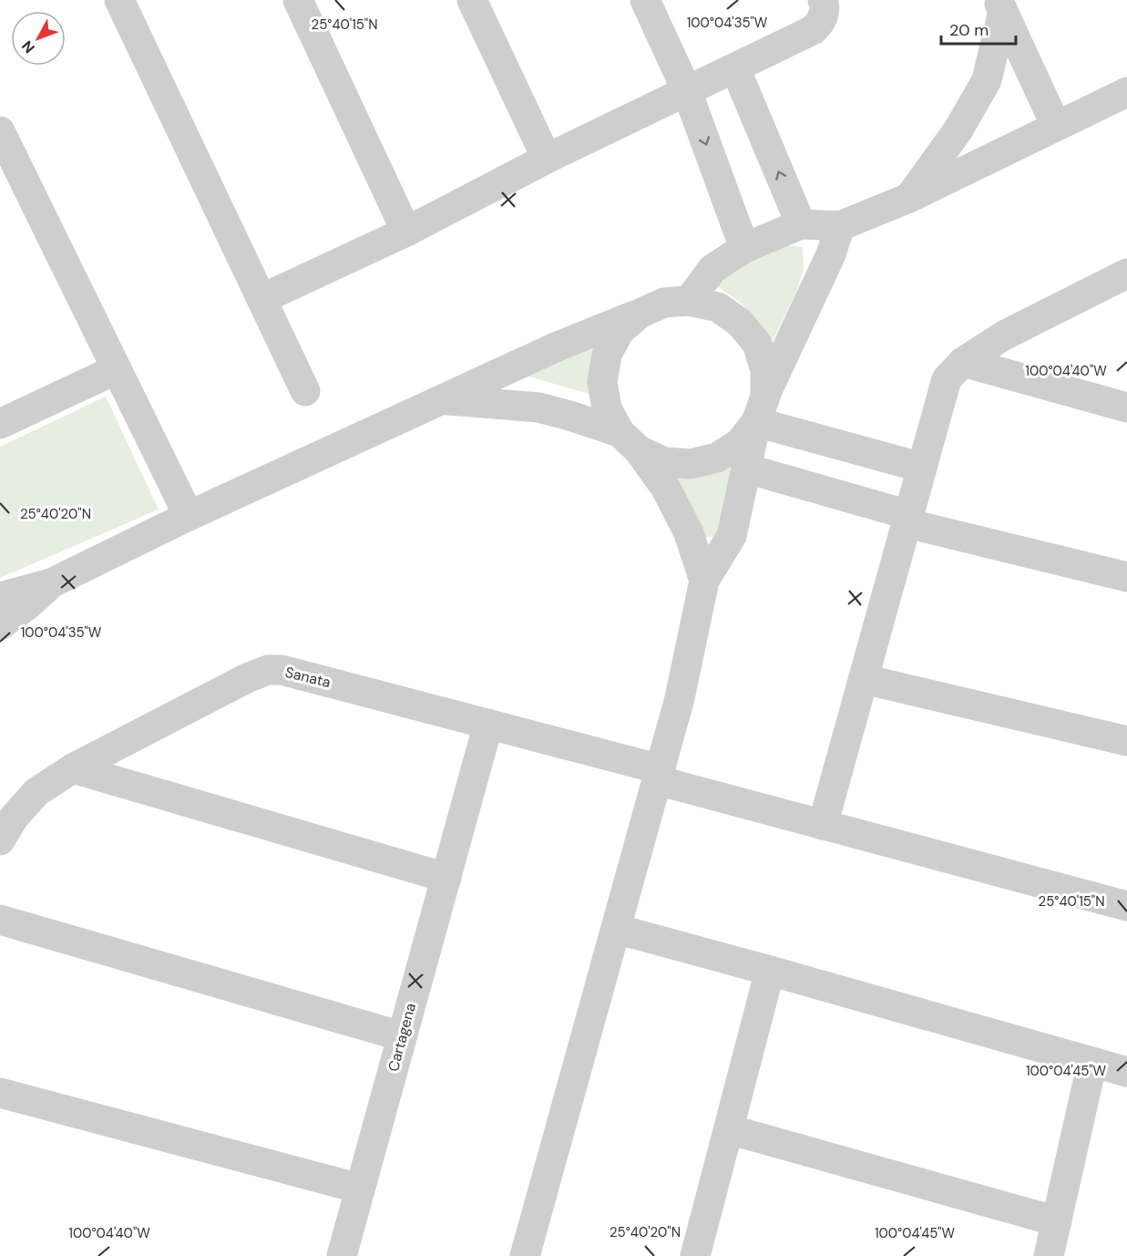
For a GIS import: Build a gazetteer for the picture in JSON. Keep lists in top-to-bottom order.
{
  "streets": {
    "street": ["Sanata", "Cartagena"]
  },
  "crossings": [
    ["Sanata", "Cartagena"]
  ],
  "scale_bar": "20 m",
  "north": "bottom left",
  "coordinates": [
    "100°04'35\"W",
    "25°40'15\"N",
    "100°04'40\"W",
    "25°40'20\"N",
    "100°04'45\"W"
  ]
}
